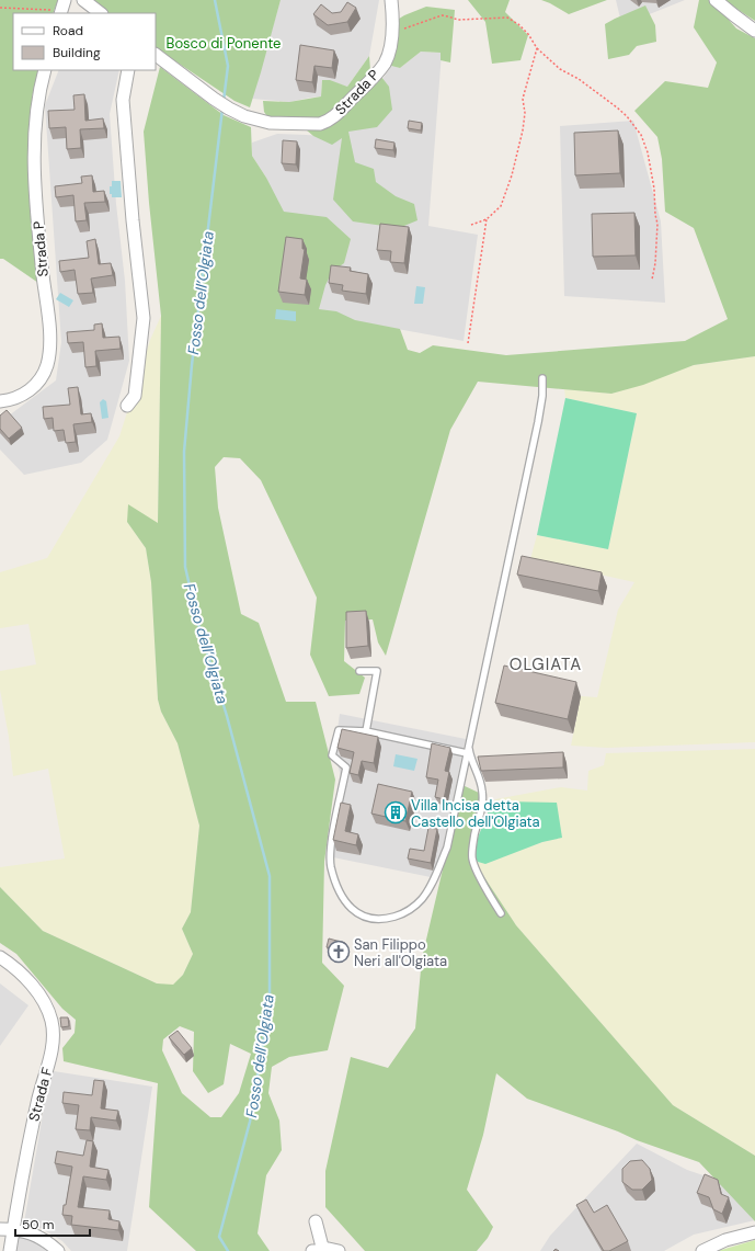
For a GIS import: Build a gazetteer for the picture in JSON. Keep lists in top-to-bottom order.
{
  "streets": {
    "street": ["Strada P", "Strada F"]
  },
  "districts": ["OLGIATA"],
  "water": ["Fosso dell’Olgiata"],
  "parks": ["Bosco di Ponente"],
  "places": {
    "building": ["Villa Incisa detta Castello dell'Olgiata"],
    "church": ["San Filippo Neri all'Olgiata"]
  },
  "legend": ["Road", "Building"],
  "scale_bar": "50 m"
}
